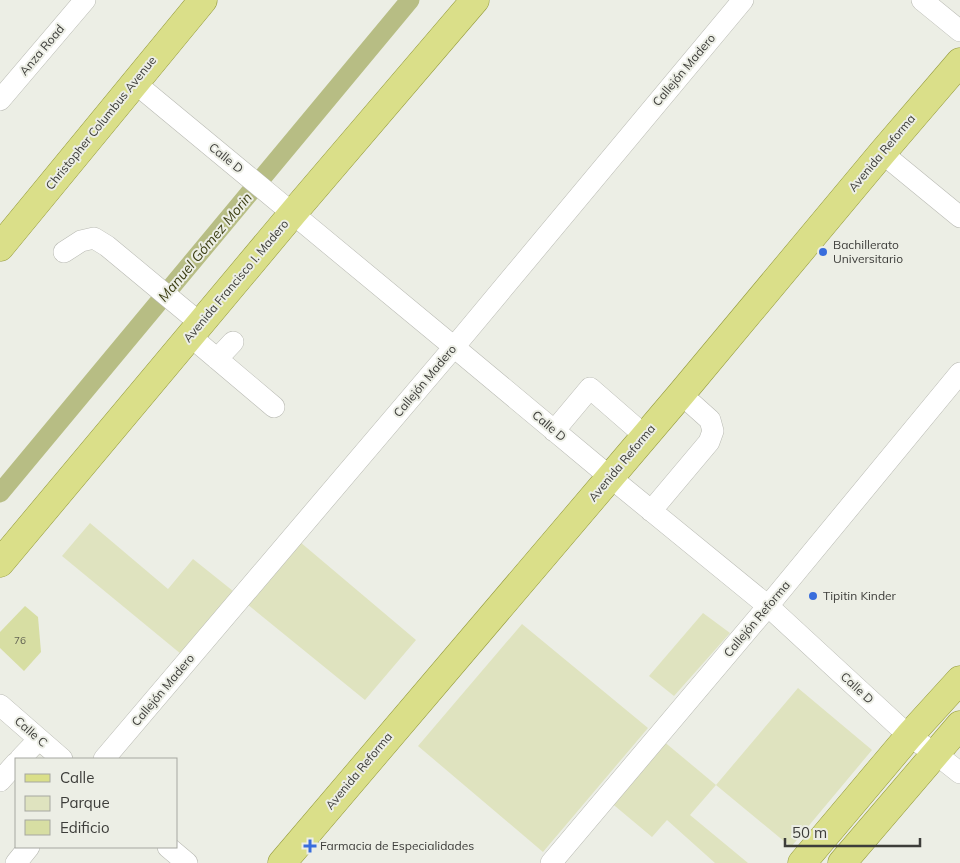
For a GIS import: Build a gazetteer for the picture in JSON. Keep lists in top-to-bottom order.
{
  "streets": {
    "main road": ["Christopher Columbus Avenue", "Avenida Reforma", "Avenida Francisco I. Madero"],
    "street": [
      "Anza Road",
      "Callejón Madero",
      "Calle D",
      "Callejón Reforma",
      "Calle C"
    ]
  },
  "crossings": [
    ["Callejón Madero", "Calle D"],
    ["Christopher Columbus Avenue", "Calle D"],
    ["Avenida Reforma", "Calle D"],
    ["Calle D", "Avenida Francisco I. Madero"],
    ["Calle D", "Callejón Reforma"]
  ],
  "water": ["Manuel Gómez Morin"],
  "places": {
    "other": ["Bachillerato Universitario", "Tipitin Kinder"],
    "health": ["Farmacia de Especialidades"]
  },
  "house_numbers": ["76"],
  "legend": ["Calle", "Parque", "Edificio"],
  "scale_bar": "50 m"
}
